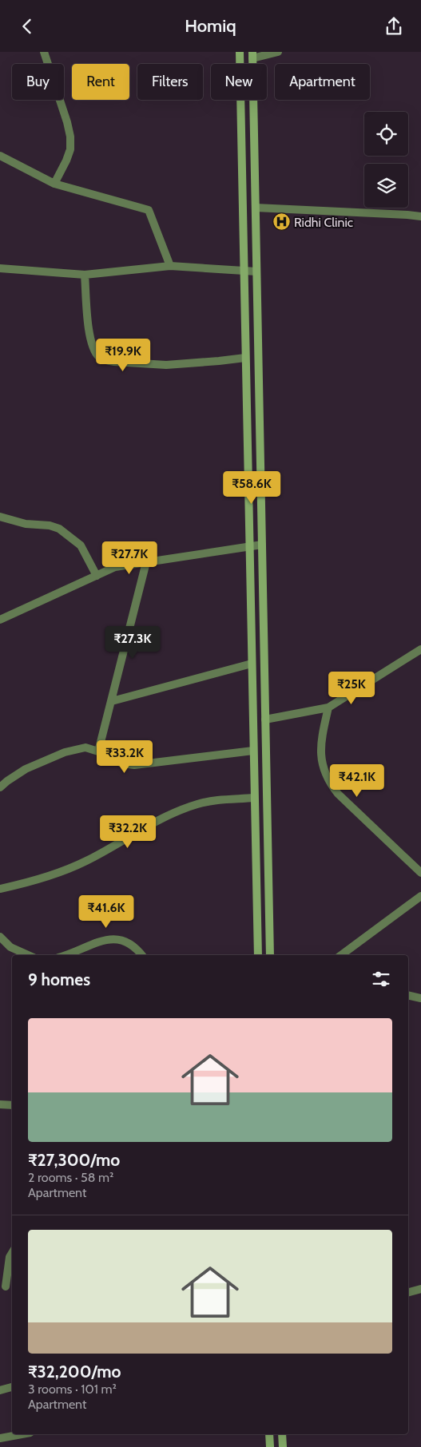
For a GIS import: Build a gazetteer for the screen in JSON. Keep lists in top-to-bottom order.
{
  "places": {
    "hospital": ["Ridhi Clinic"]
  },
  "page": {
    "header": "Homiq",
    "chip": [
      "Buy",
      "Rent",
      "Filters",
      "New",
      "Apartment"
    ],
    "price": [
      "₹19.9K",
      "₹58.6K",
      "₹27.7K",
      "₹27.3K",
      "₹25K",
      "₹33.2K",
      "₹42.1K",
      "₹32.2K",
      "₹41.6K"
    ],
    "heading": "9 homes",
    "list": [
      {
        "name": "₹27,300/mo",
        "note": "2 rooms · 58 m² · Apartment"
      },
      {
        "name": "₹32,200/mo",
        "note": "3 rooms · 101 m² · Apartment"
      }
    ]
  }
}
